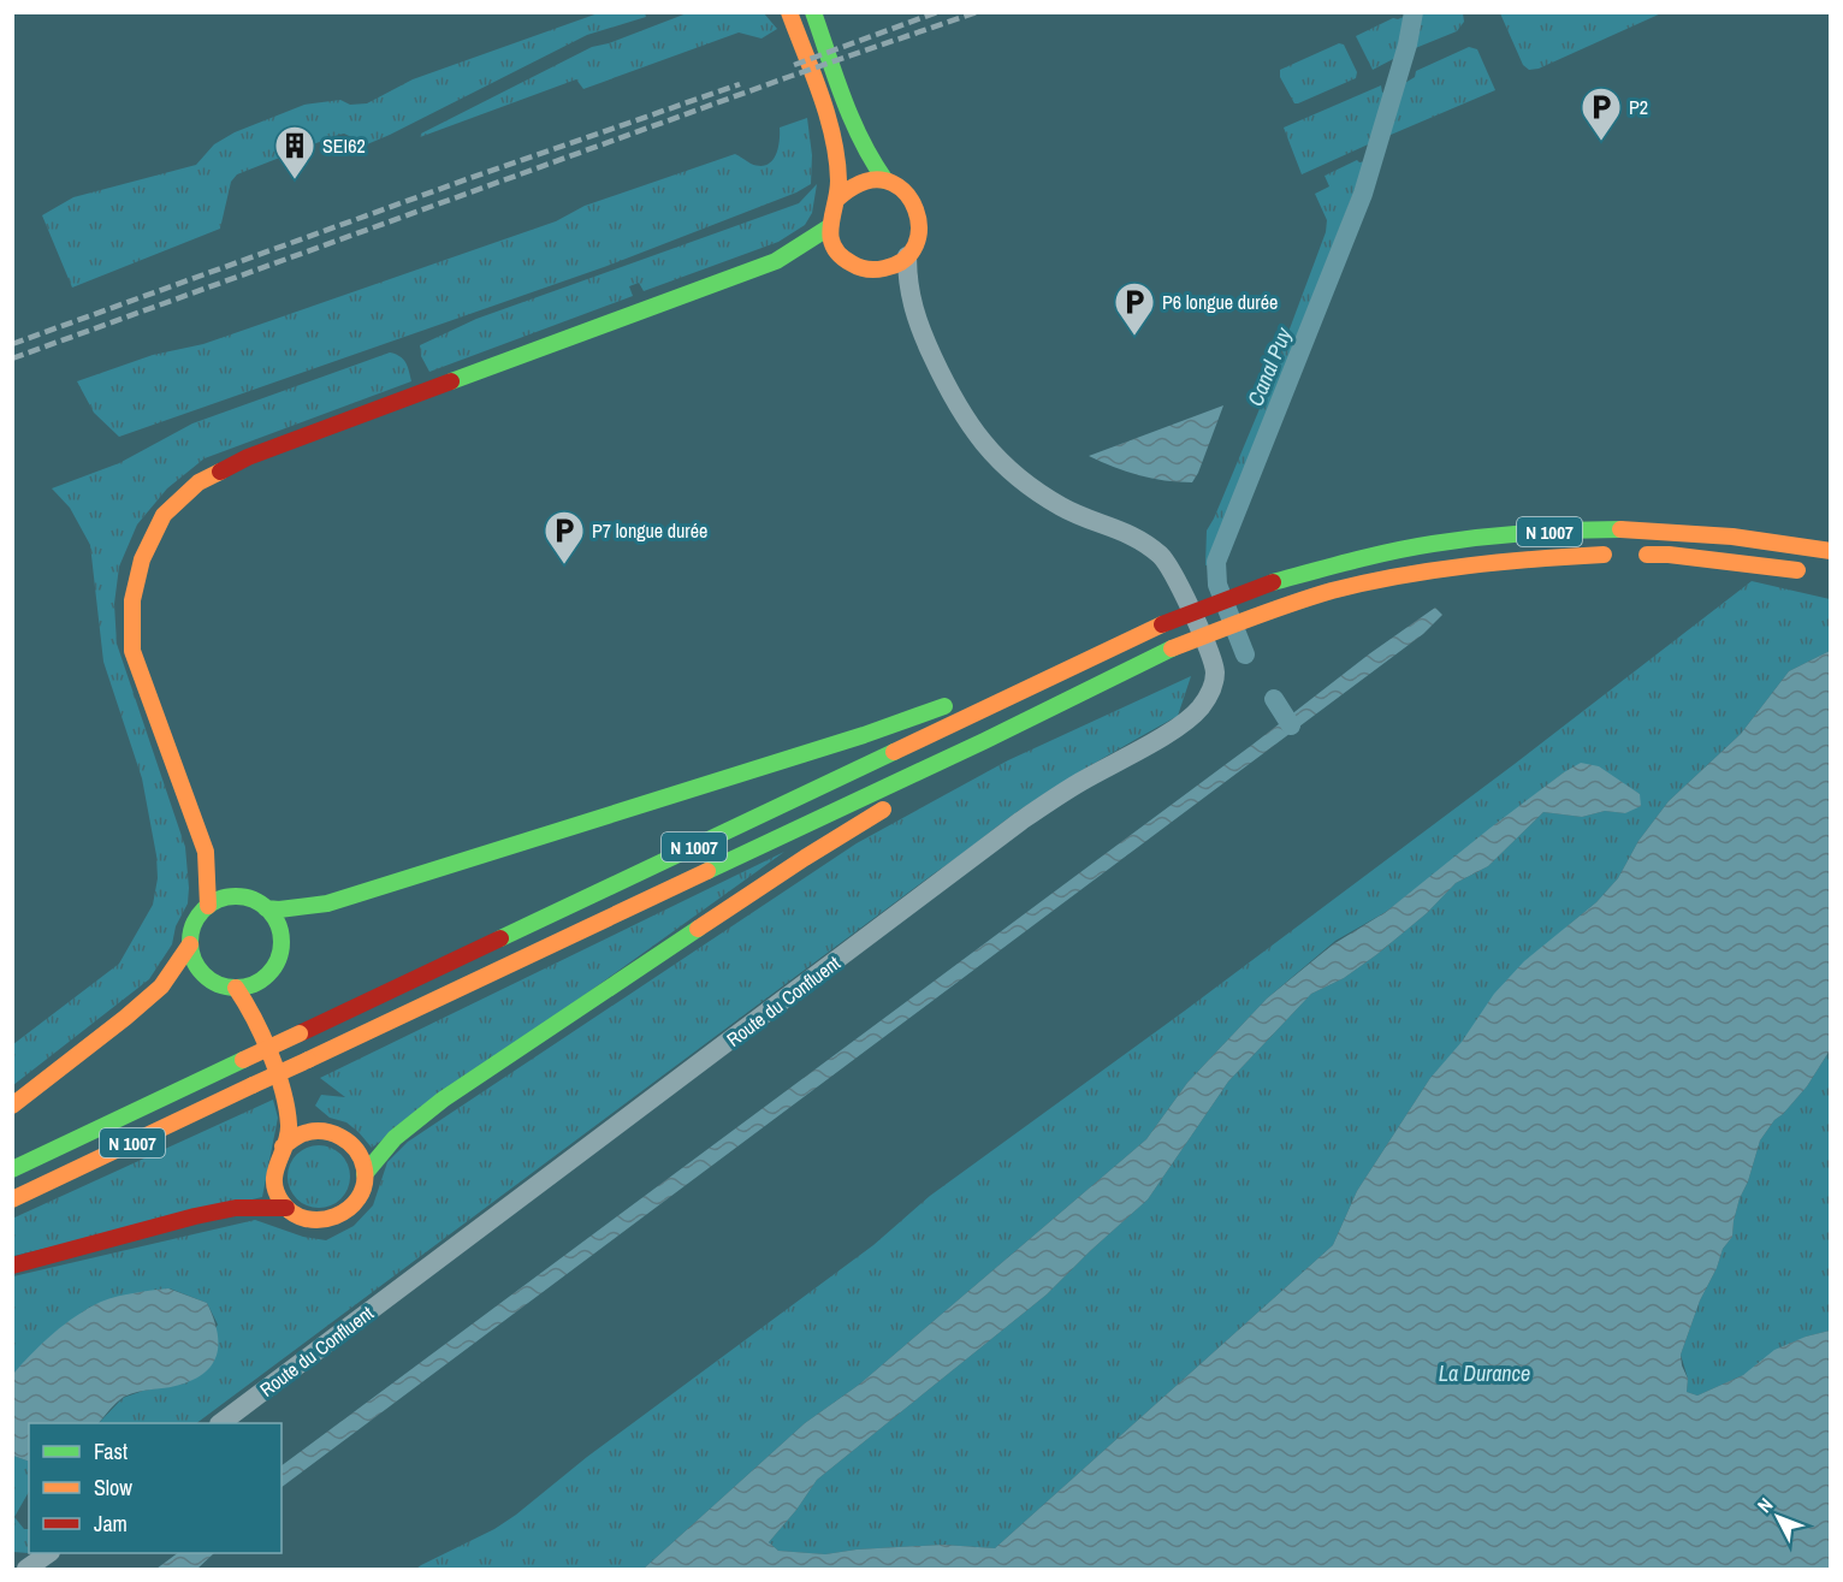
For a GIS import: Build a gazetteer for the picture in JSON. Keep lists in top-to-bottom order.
{
  "streets": {
    "main road": ["N 1007"],
    "street": ["Route du Confluent"]
  },
  "water": ["Canal Puy", "La Durance"],
  "places": {
    "parking": ["P2", "P6 longue durée", "P7 longue durée"],
    "building": ["SEI62"]
  },
  "legend": ["Fast", "Slow", "Jam"],
  "north": "top left"
}
